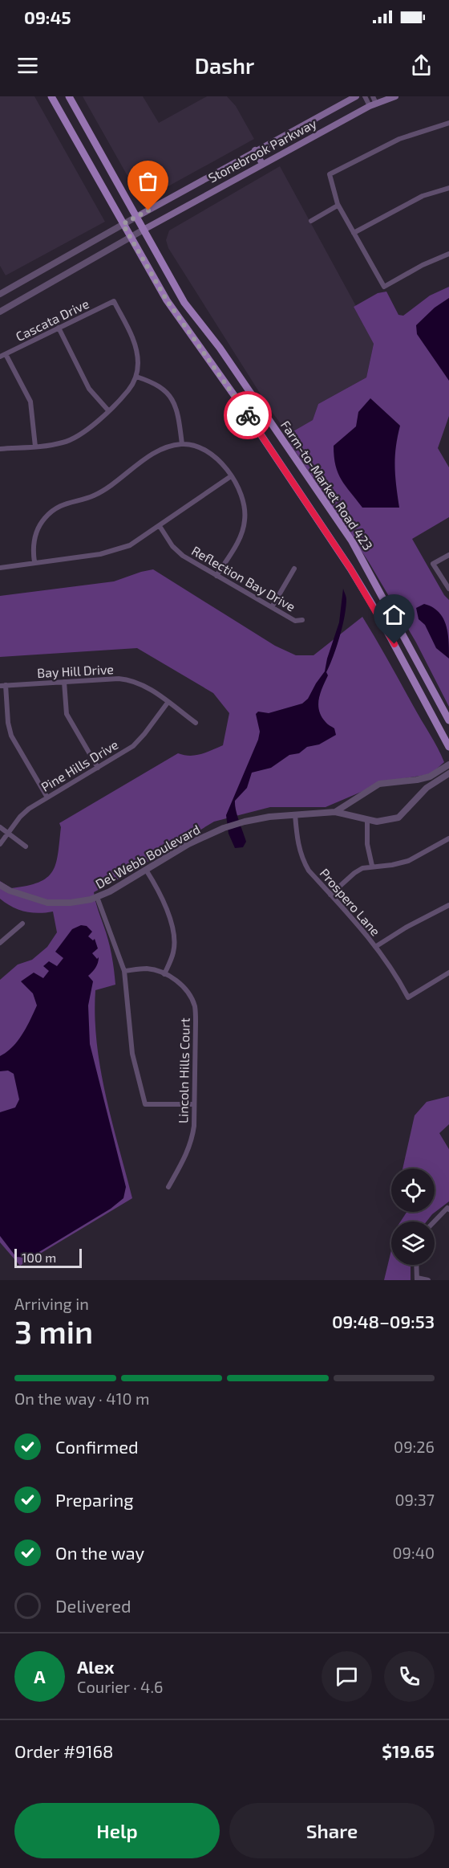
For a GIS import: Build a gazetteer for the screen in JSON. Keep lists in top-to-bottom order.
{
  "streets": {
    "main road": ["Stonebrook Parkway", "Farm-to-Market Road 423"],
    "street": [
      "Cascata Drive",
      "Reflection Bay Drive",
      "Bay Hill Drive",
      "Pine Hills Drive",
      "Del Webb Boulevard",
      "Prospero Lane",
      "Lincoln Hills Court"
    ]
  },
  "crossings": [
    ["Stonebrook Parkway", "Farm-to-Market Road 423"],
    ["Bay Hill Drive", "Pine Hills Drive"],
    ["Del Webb Boulevard", "Prospero Lane"]
  ],
  "scale_bar": "100 m",
  "page": {
    "status": "09:45",
    "header": "Dashr",
    "scale": "100 m",
    "heading": ["3 min", "Arriving in", "09:48–09:53"],
    "panel": [
      "Alex",
      "Courier · 4.6",
      "Order #9168",
      "$19.65"
    ],
    "bar": "On the way · 410 m",
    "list": [
      ["Confirmed", "09:26"],
      ["Preparing", "09:37"],
      ["On the way", "09:40"],
      "Delivered"
    ],
    "round": "A",
    "buttons": ["Help", "Share"]
  }
}
